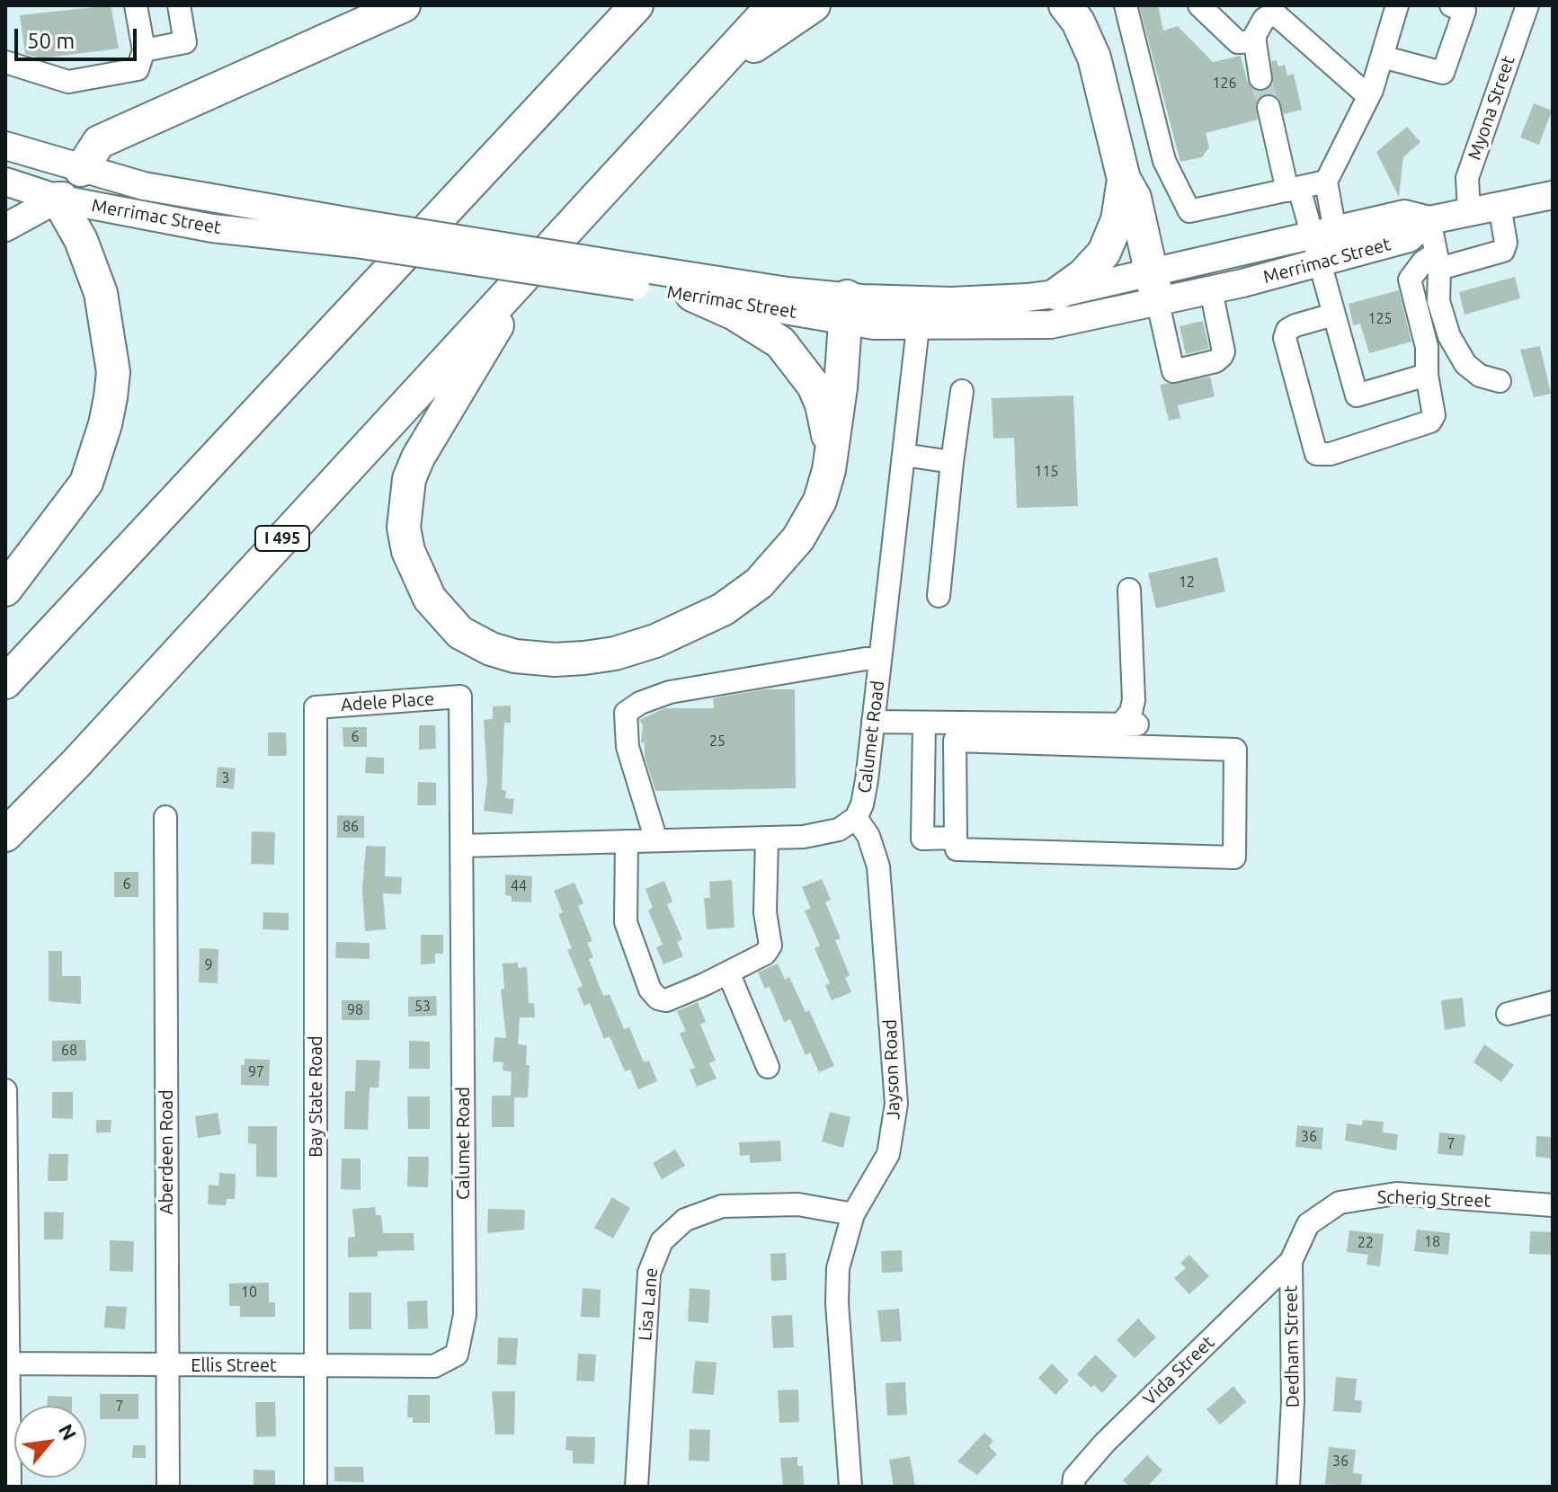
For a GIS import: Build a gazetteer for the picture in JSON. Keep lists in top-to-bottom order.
{
  "streets": {
    "highway": ["I 495"],
    "main road": ["Merrimac Street"],
    "street": [
      "Myona Street",
      "Adele Place",
      "Calumet Road",
      "Jayson Road",
      "Bay State Road",
      "Aberdeen Road",
      "Scherig Street",
      "Lisa Lane",
      "Dedham Street",
      "Ellis Street",
      "Vida Street"
    ]
  },
  "crossings": [
    ["Merrimac Street", "Calumet Road"],
    ["Adele Place", "Calumet Road"],
    ["Adele Place", "Bay State Road"],
    ["Calumet Road", "Jayson Road"],
    ["Calumet Road", "Ellis Street"],
    ["Jayson Road", "Lisa Lane"],
    ["Bay State Road", "Ellis Street"],
    ["Aberdeen Road", "Ellis Street"],
    ["Scherig Street", "Dedham Street"],
    ["Dedham Street", "Vida Street"]
  ],
  "house_numbers": [
    "126",
    "125",
    "115",
    "12",
    "6",
    "25",
    "3",
    "86",
    "6",
    "44",
    "9",
    "53",
    "98",
    "68",
    "97",
    "36",
    "7",
    "18",
    "22",
    "10",
    "7",
    "36"
  ],
  "scale_bar": "50 m",
  "north": "top right"
}
